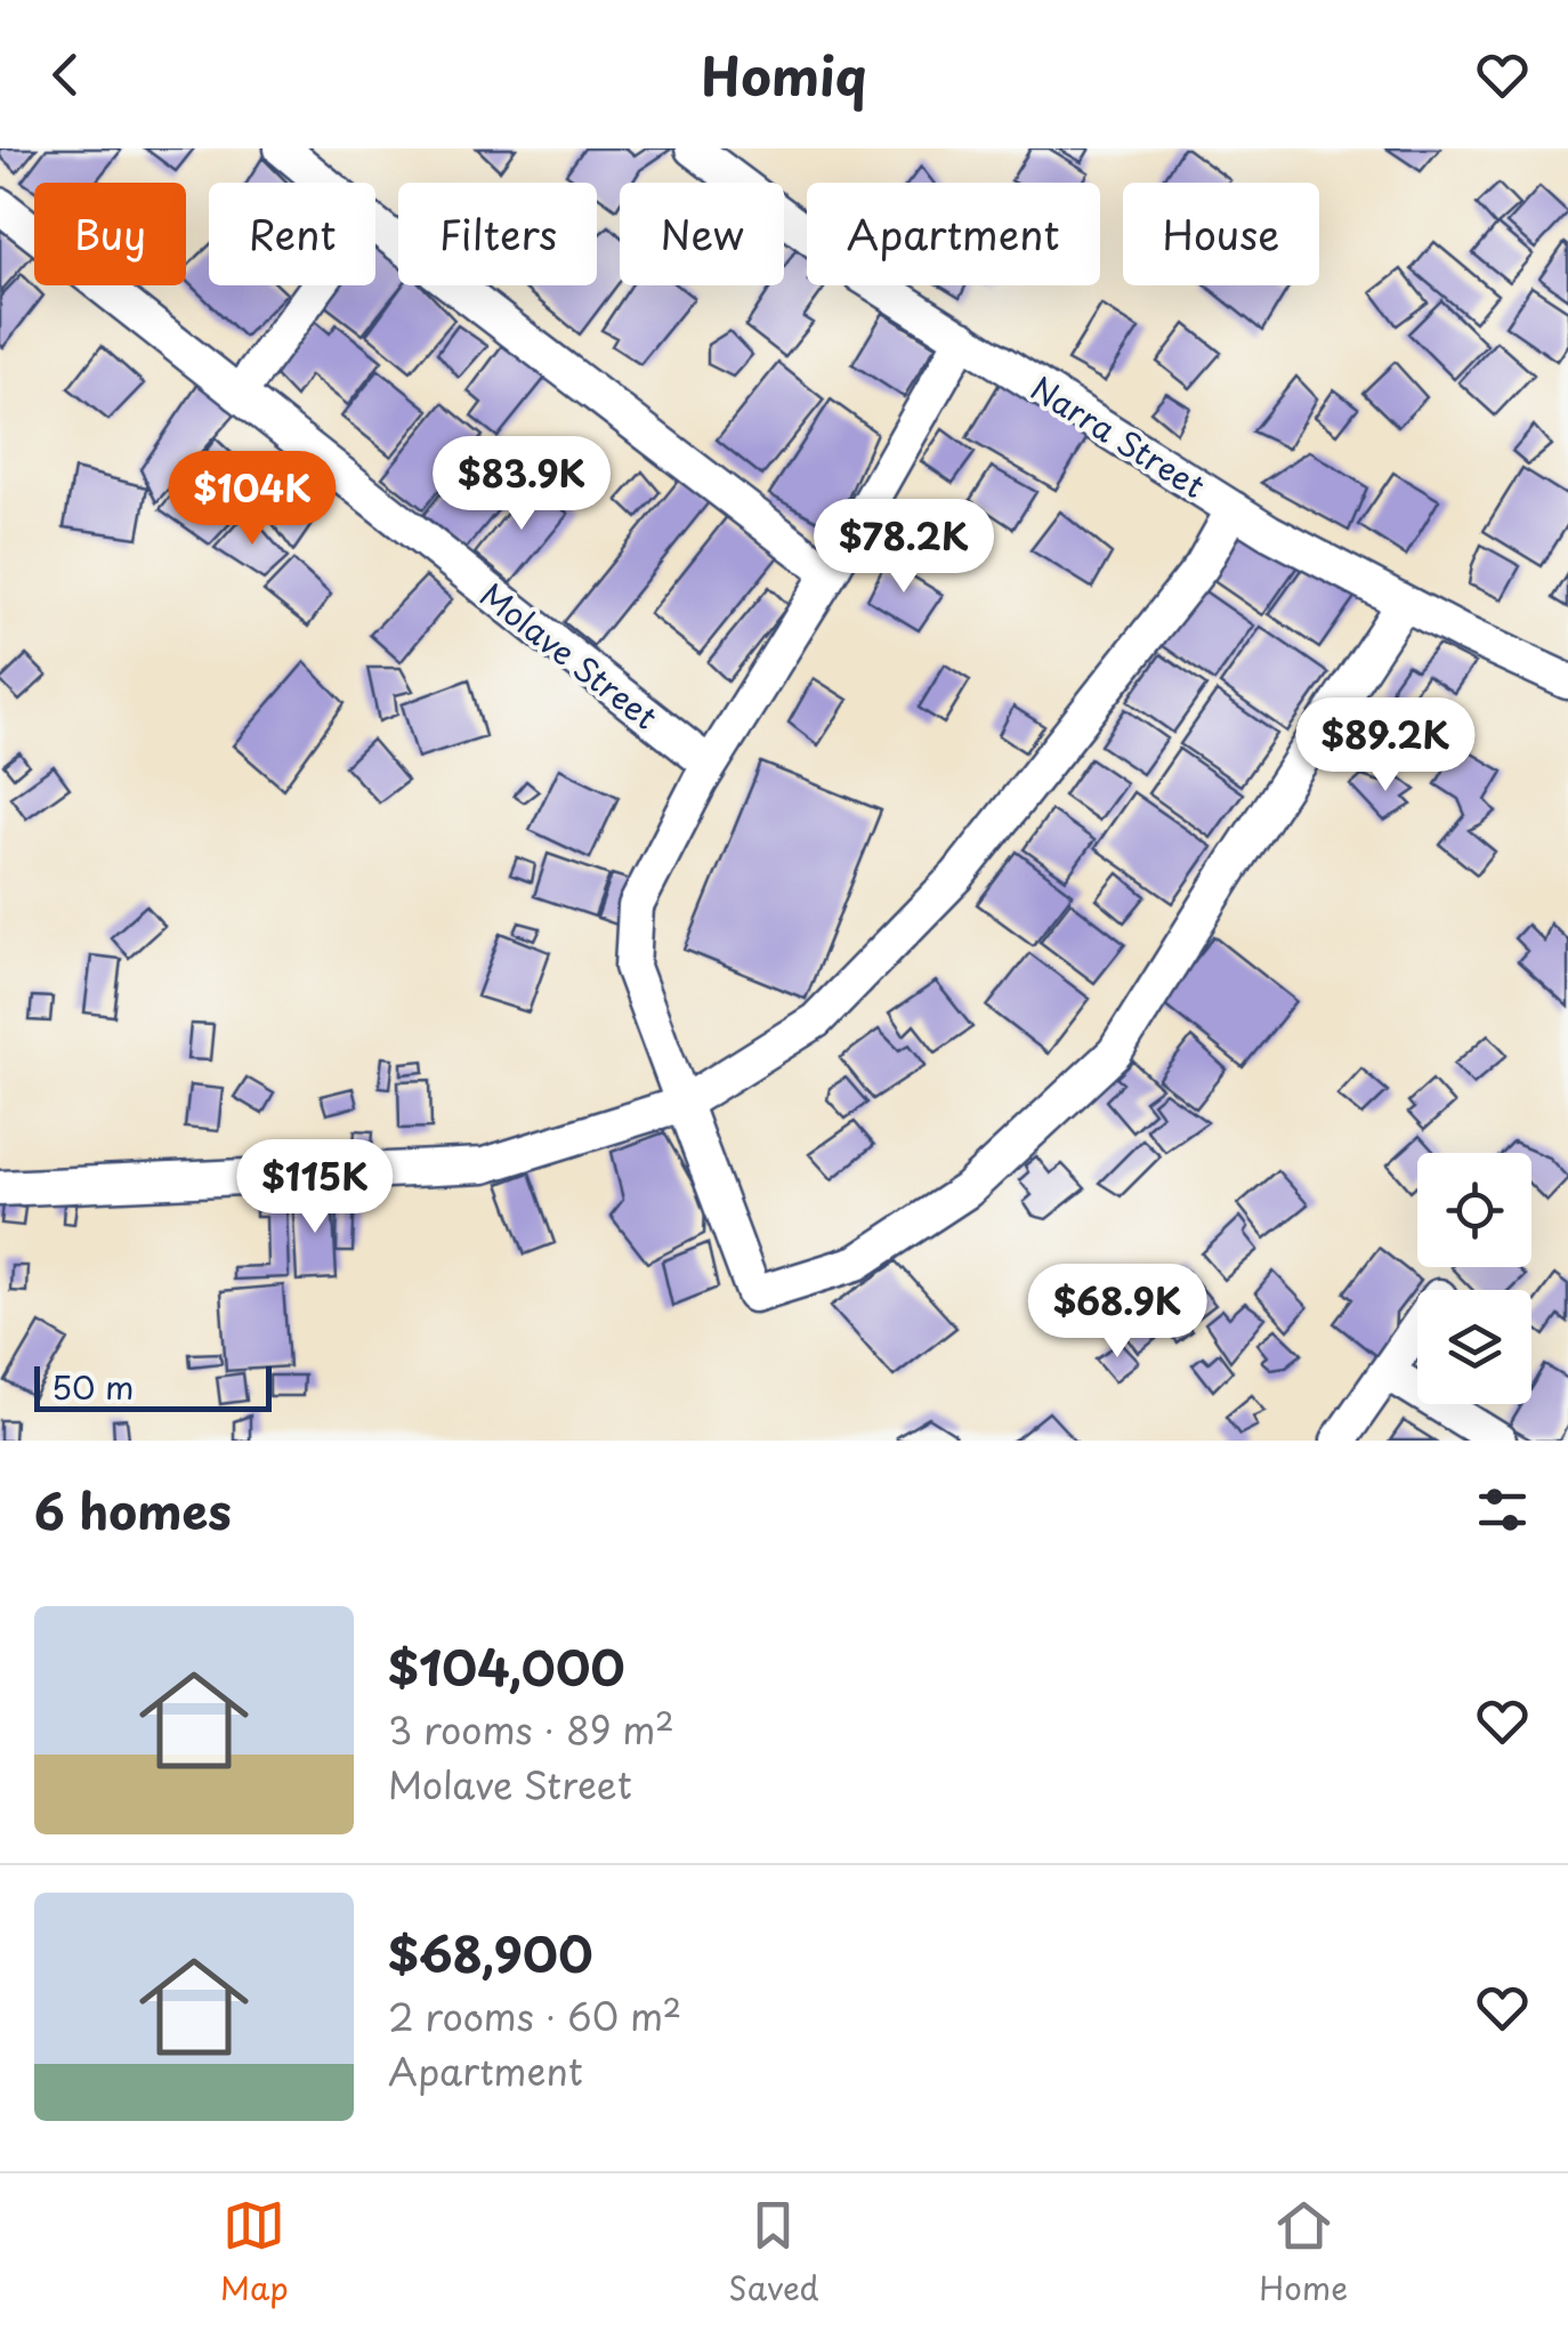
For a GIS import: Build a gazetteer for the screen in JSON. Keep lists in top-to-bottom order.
{
  "streets": {
    "street": ["Narra Street", "Molave Street"]
  },
  "scale_bar": "50 m",
  "page": {
    "header": "Homiq",
    "chip": [
      "Buy",
      "Rent",
      "Filters",
      "New",
      "Apartment",
      "House"
    ],
    "price": [
      "$83.9K",
      "$104K",
      "$78.2K",
      "$89.2K",
      "$115K",
      "$68.9K"
    ],
    "scale": "50 m",
    "heading": "6 homes",
    "list": [
      {
        "name": "$104,000",
        "note": "3 rooms · 89 m² · Molave Street"
      },
      {
        "name": "$68,900",
        "note": "2 rooms · 60 m² · Apartment"
      }
    ],
    "tabs": ["Map", "Saved", "Home"]
  }
}
